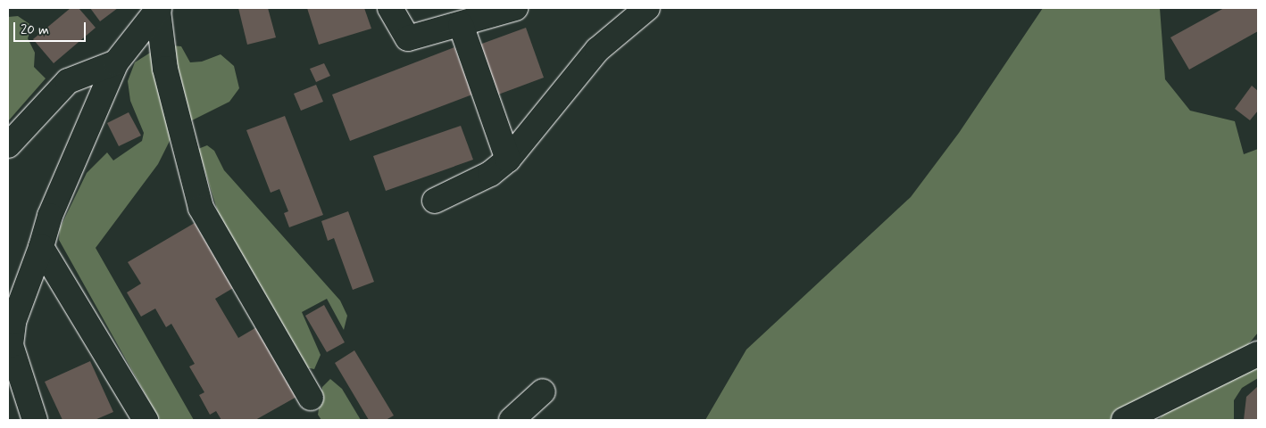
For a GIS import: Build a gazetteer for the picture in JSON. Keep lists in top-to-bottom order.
{
  "scale_bar": "20 m"
}
